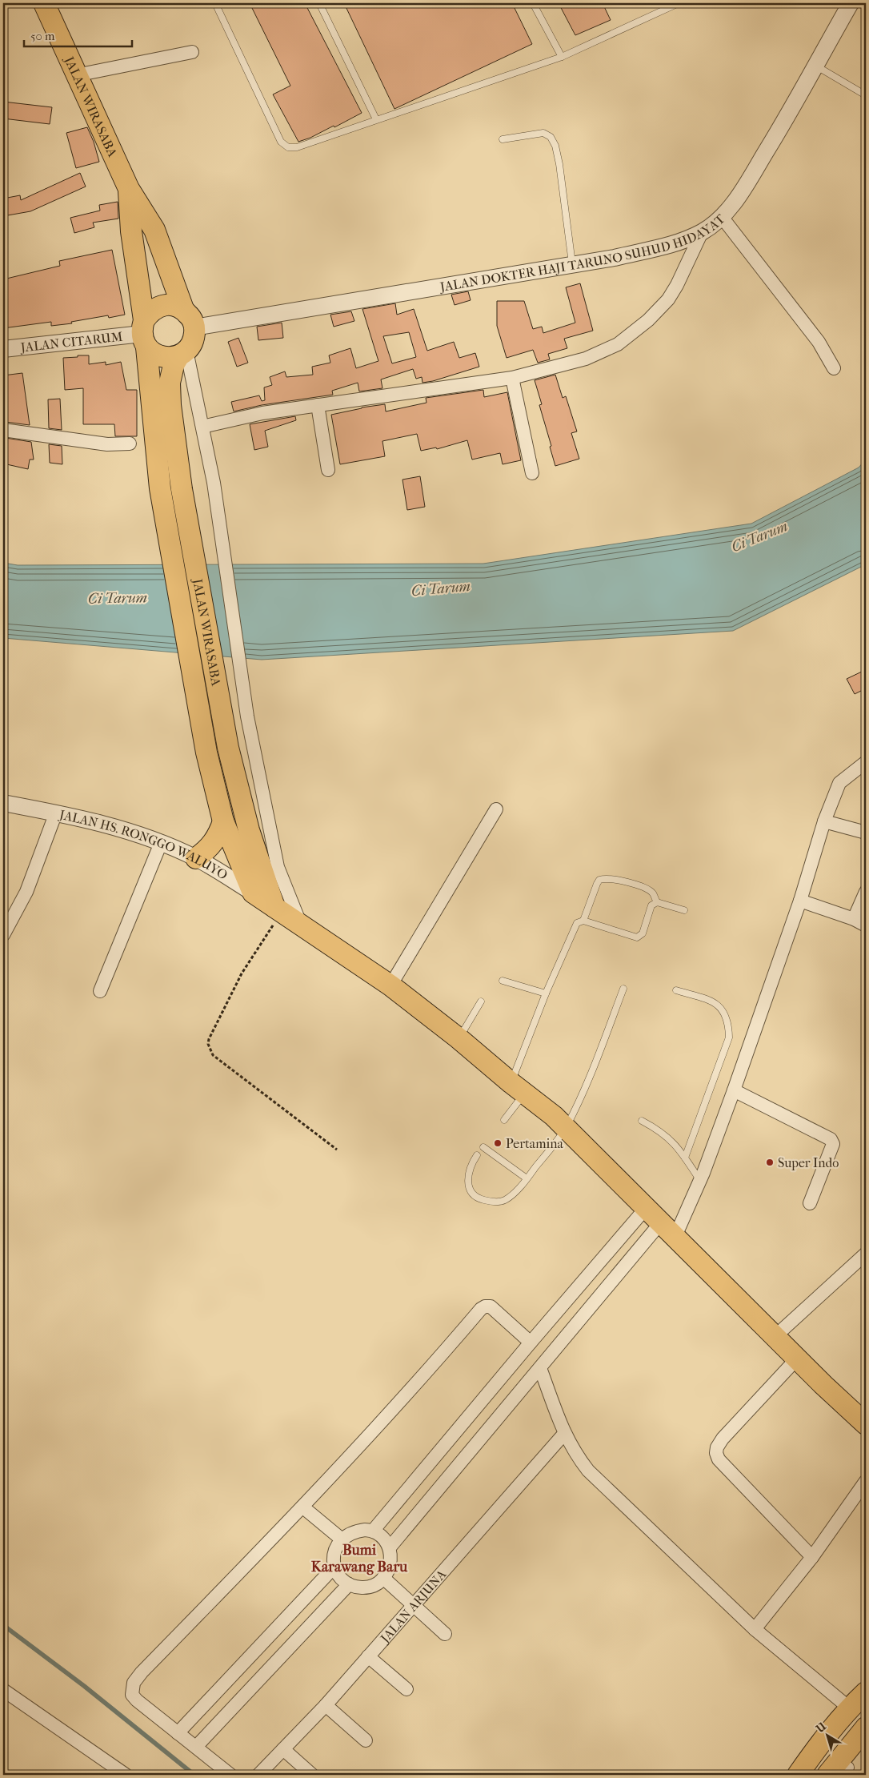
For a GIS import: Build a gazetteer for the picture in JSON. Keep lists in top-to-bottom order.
{
  "streets": {
    "main road": ["JALAN WIRASABA", "JALAN HS. RONGGO WALUYO"],
    "street": ["JALAN DOKTER HAJI TARUNO SUHUD HIDAYAT", "JALAN CITARUM", "JALAN ARJUNA"]
  },
  "crossings": [
    ["JALAN WIRASABA", "JALAN DOKTER HAJI TARUNO SUHUD HIDAYAT"],
    ["JALAN WIRASABA", "JALAN CITARUM"],
    ["JALAN WIRASABA", "JALAN HS. RONGGO WALUYO"],
    ["JALAN DOKTER HAJI TARUNO SUHUD HIDAYAT", "JALAN CITARUM"]
  ],
  "districts": ["Bumi Karawang Baru"],
  "water": ["Ci Tarum"],
  "places": ["Pertamina", "Super Indo"],
  "scale_bar": "50 m",
  "north": "top left"
}
